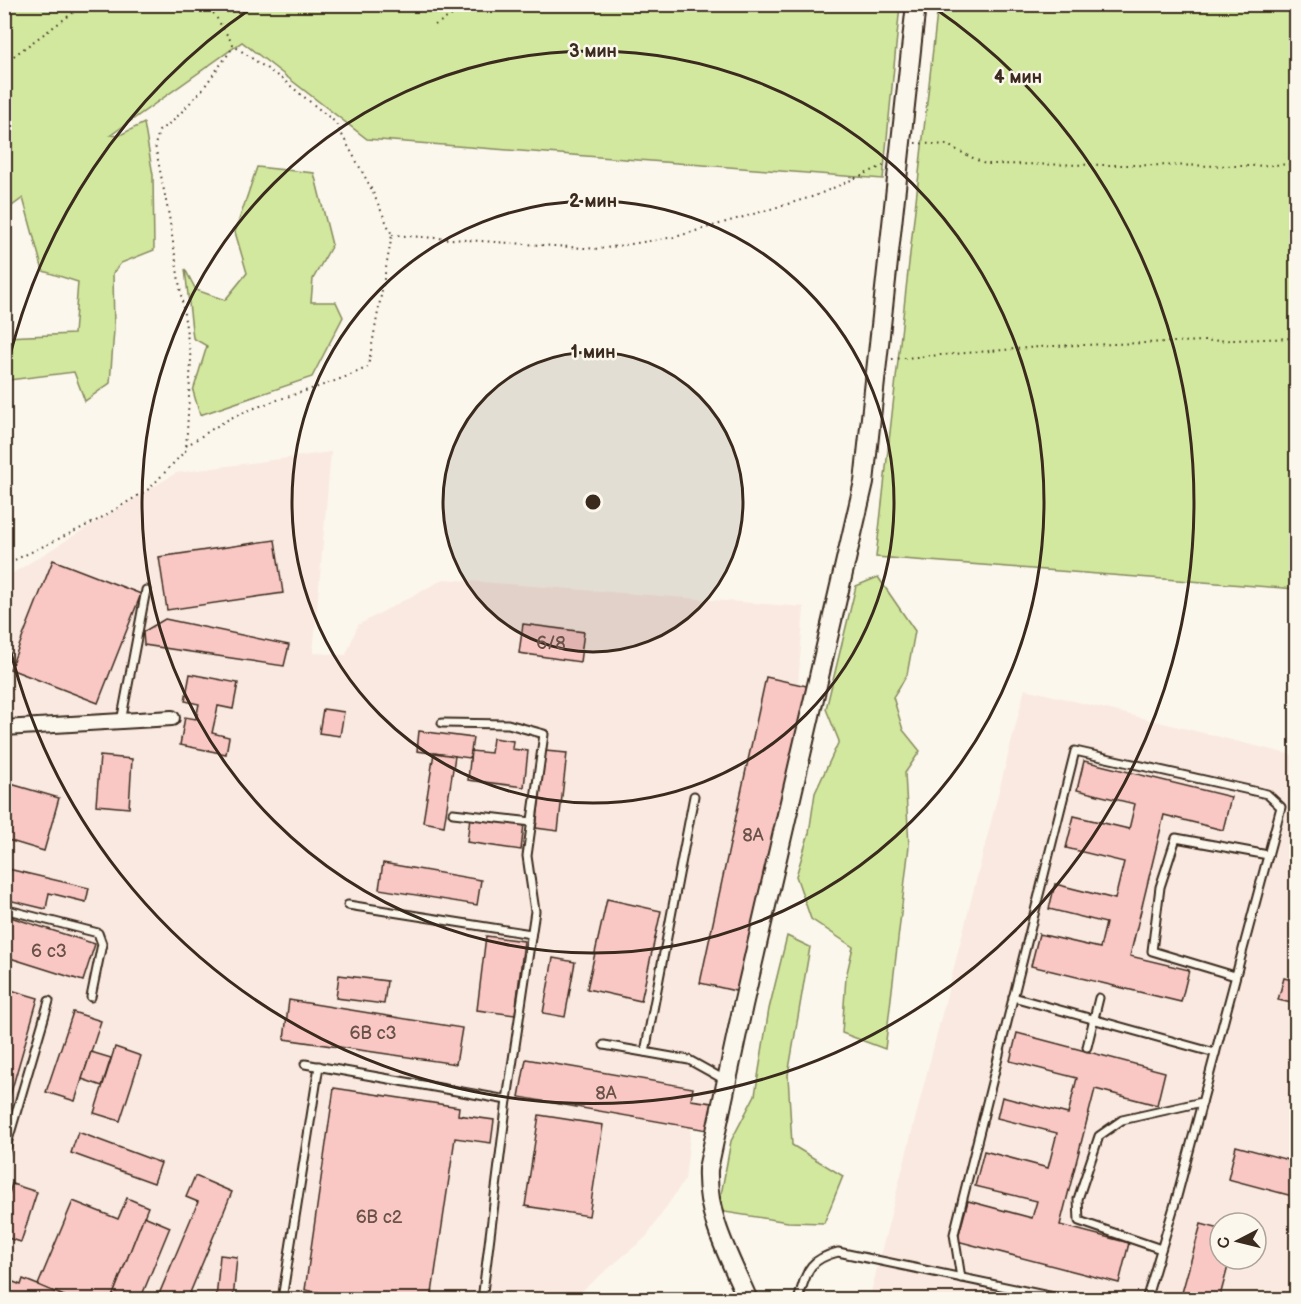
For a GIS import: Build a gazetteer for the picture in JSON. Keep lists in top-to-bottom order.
{
  "house_numbers": [
    "6/8",
    "8А",
    "6 с3",
    "6В с3",
    "8А",
    "6В с2"
  ],
  "north": "left",
  "rings": [
    "3 мин",
    "4 мин",
    "2 мин",
    "1 мин"
  ]
}
